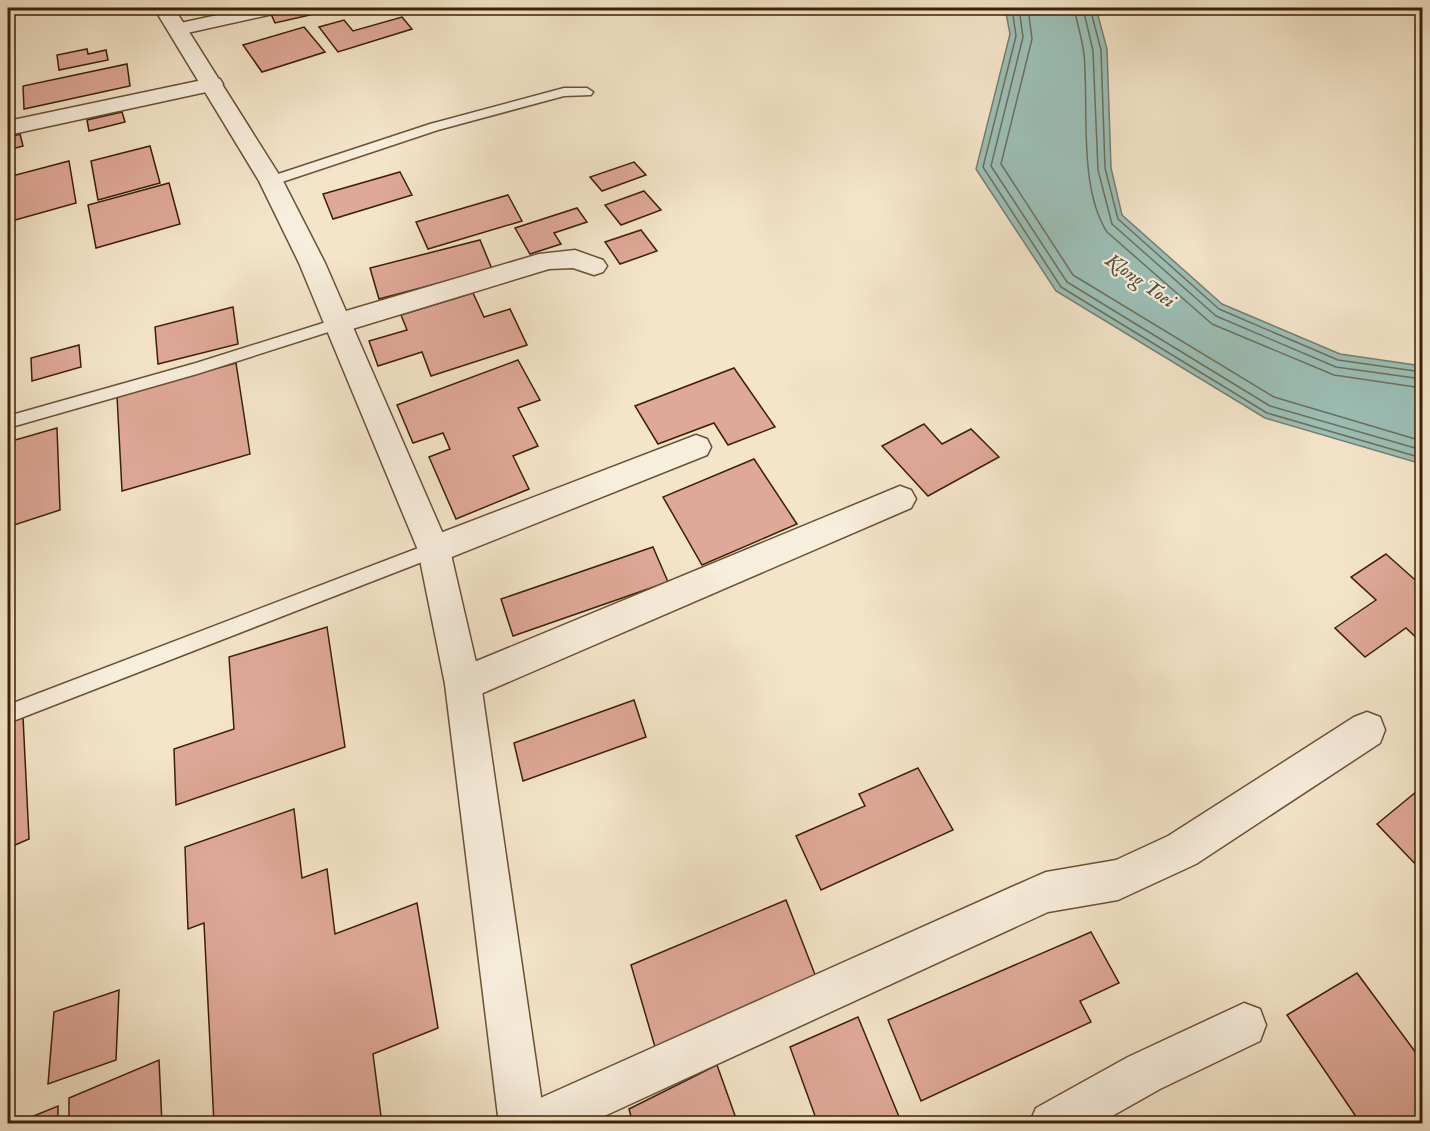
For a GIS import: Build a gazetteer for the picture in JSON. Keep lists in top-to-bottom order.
{
  "water": ["Klong Toei"]
}
